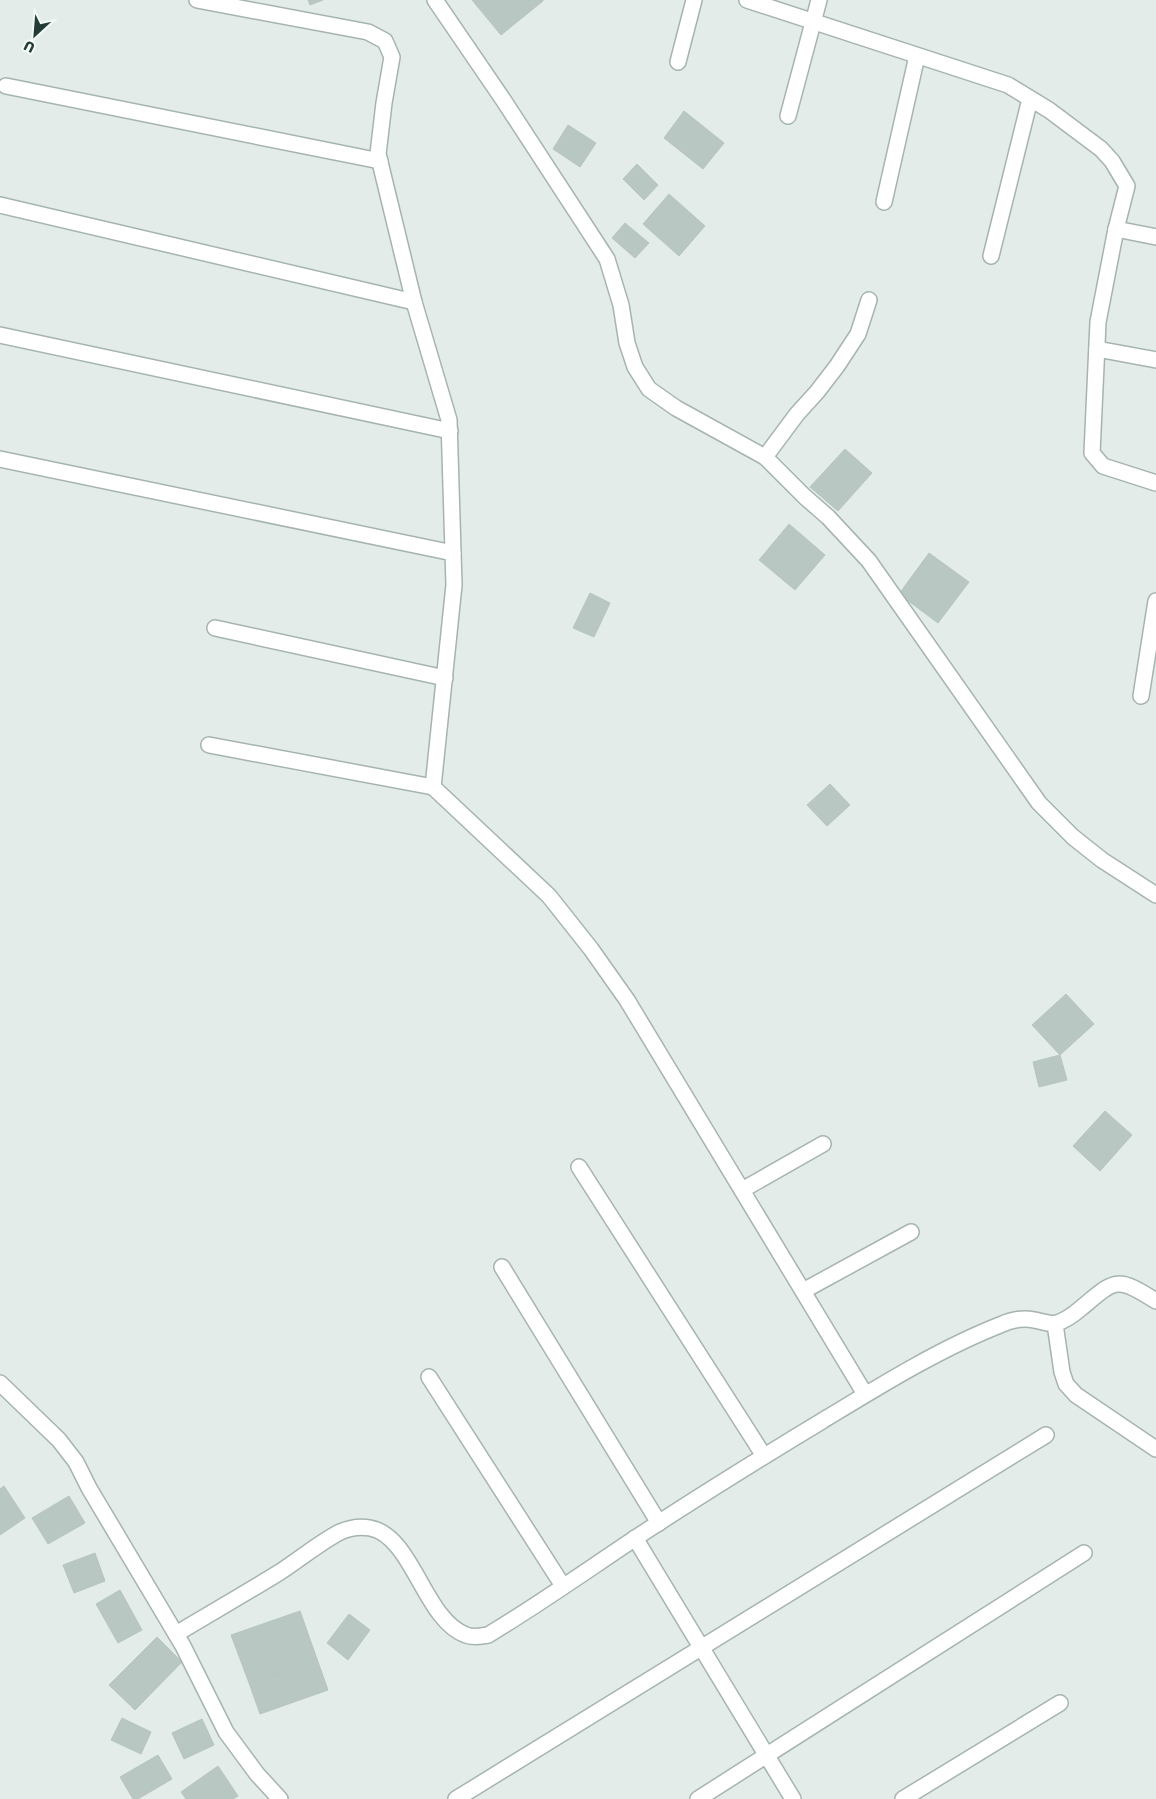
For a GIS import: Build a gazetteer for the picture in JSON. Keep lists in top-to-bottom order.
{
  "north": "bottom left"
}
